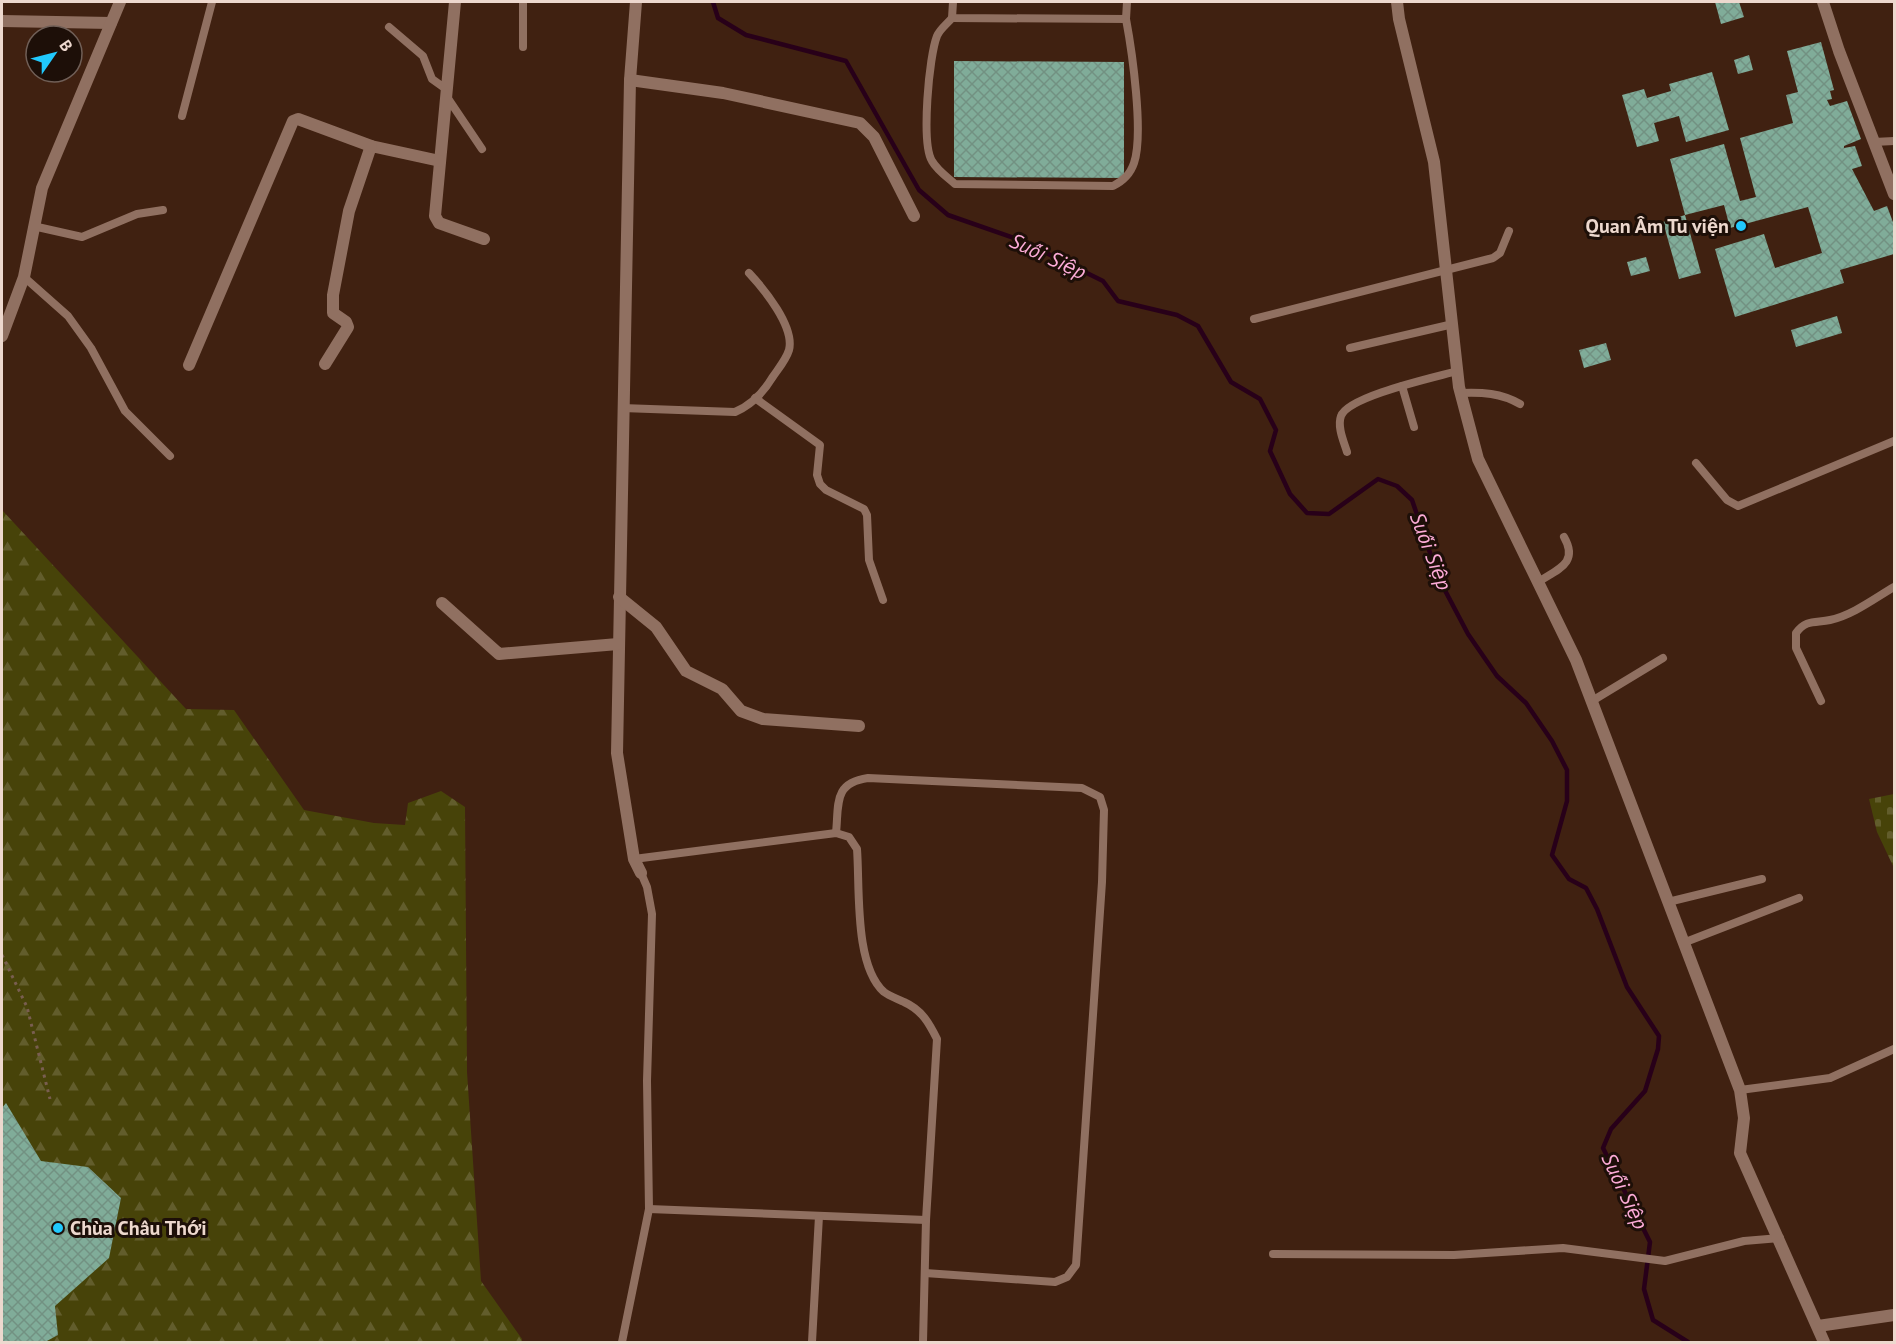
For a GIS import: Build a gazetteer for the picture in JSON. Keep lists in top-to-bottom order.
{
  "water": ["Suối Siệp"],
  "places": ["Quan Âm Tu viện", "Chùa Châu Thới"],
  "north": "top right"
}
